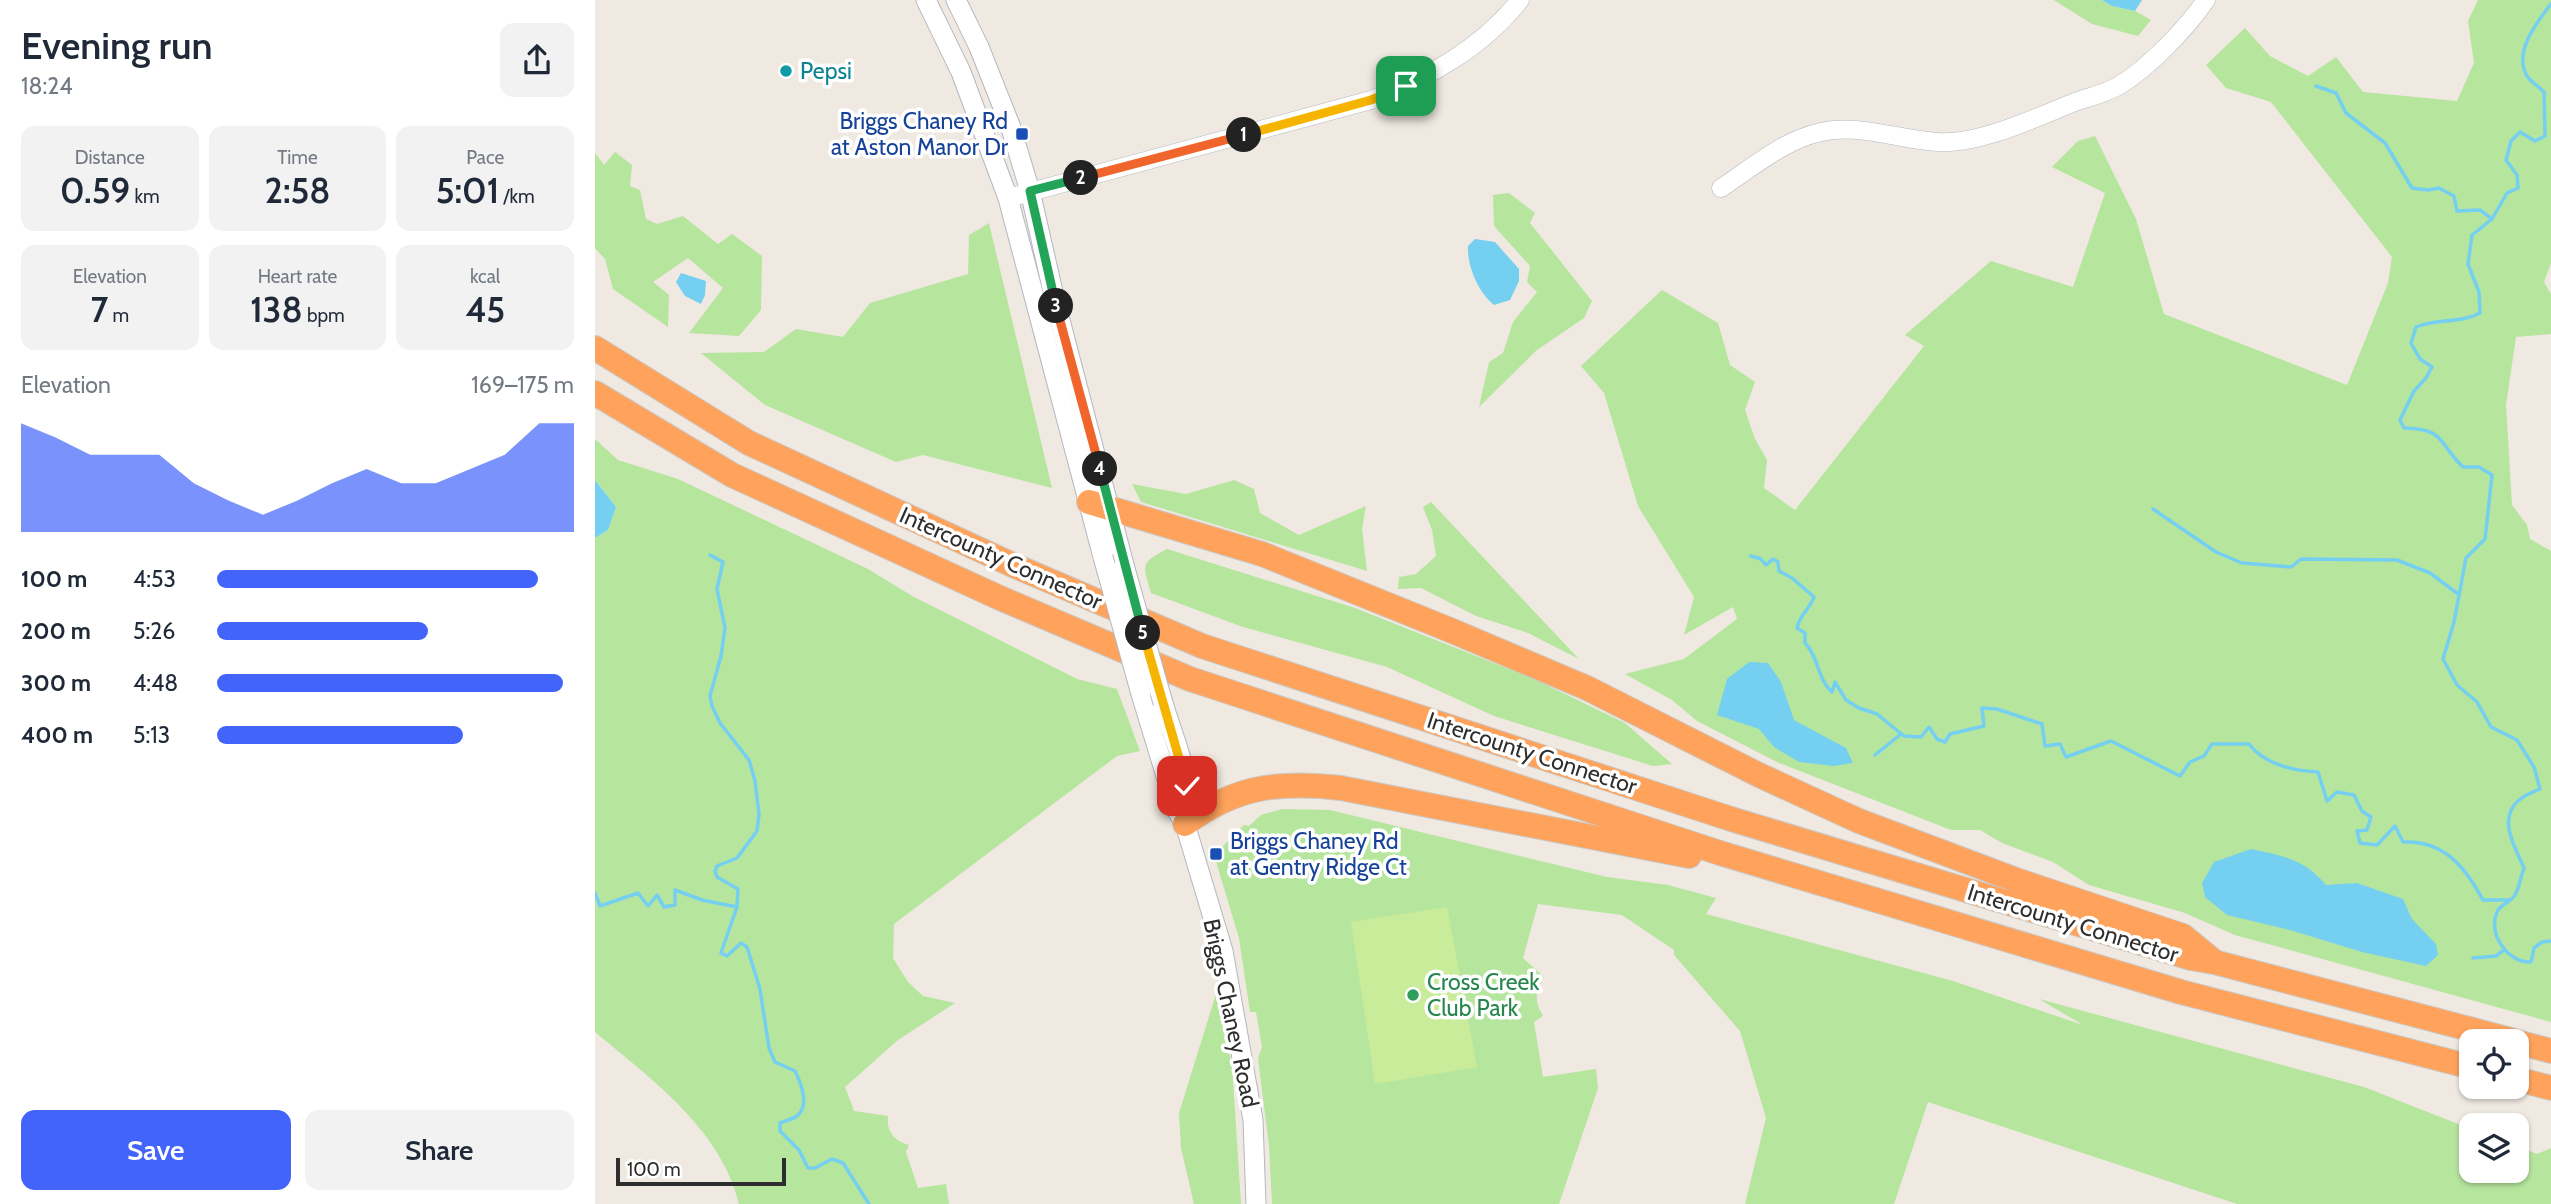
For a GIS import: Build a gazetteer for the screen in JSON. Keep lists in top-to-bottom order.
{
  "streets": {
    "highway": ["Intercounty Connector"],
    "main road": ["Briggs Chaney Road"]
  },
  "places": {
    "other": ["Pepsi", "Cross Creek Club Park"],
    "transit": ["Briggs Chaney Rd at Aston Manor Dr", "Briggs Chaney Rd at Gentry Ridge Ct"]
  },
  "scale_bar": "100 m",
  "page": {
    "heading": ["Evening run", "18:24"],
    "pins": [
      "1",
      "2",
      "3",
      "4",
      "5"
    ],
    "stats": [
      ["Distance", "0.59 km"],
      ["Time", "2:58"],
      ["Pace", "5:01 /km"],
      ["Elevation", "7 m"],
      ["Heart rate", "138 bpm"],
      ["kcal", "45"]
    ],
    "chart": ["Elevation", "169–175 m"],
    "list": [
      {
        "name": "100 m",
        "note": "4:53"
      },
      {
        "name": "200 m",
        "note": "5:26"
      },
      {
        "name": "300 m",
        "note": "4:48"
      },
      {
        "name": "400 m",
        "note": "5:13"
      }
    ],
    "buttons": ["Save", "Share"],
    "scale": "100 m"
  }
}
